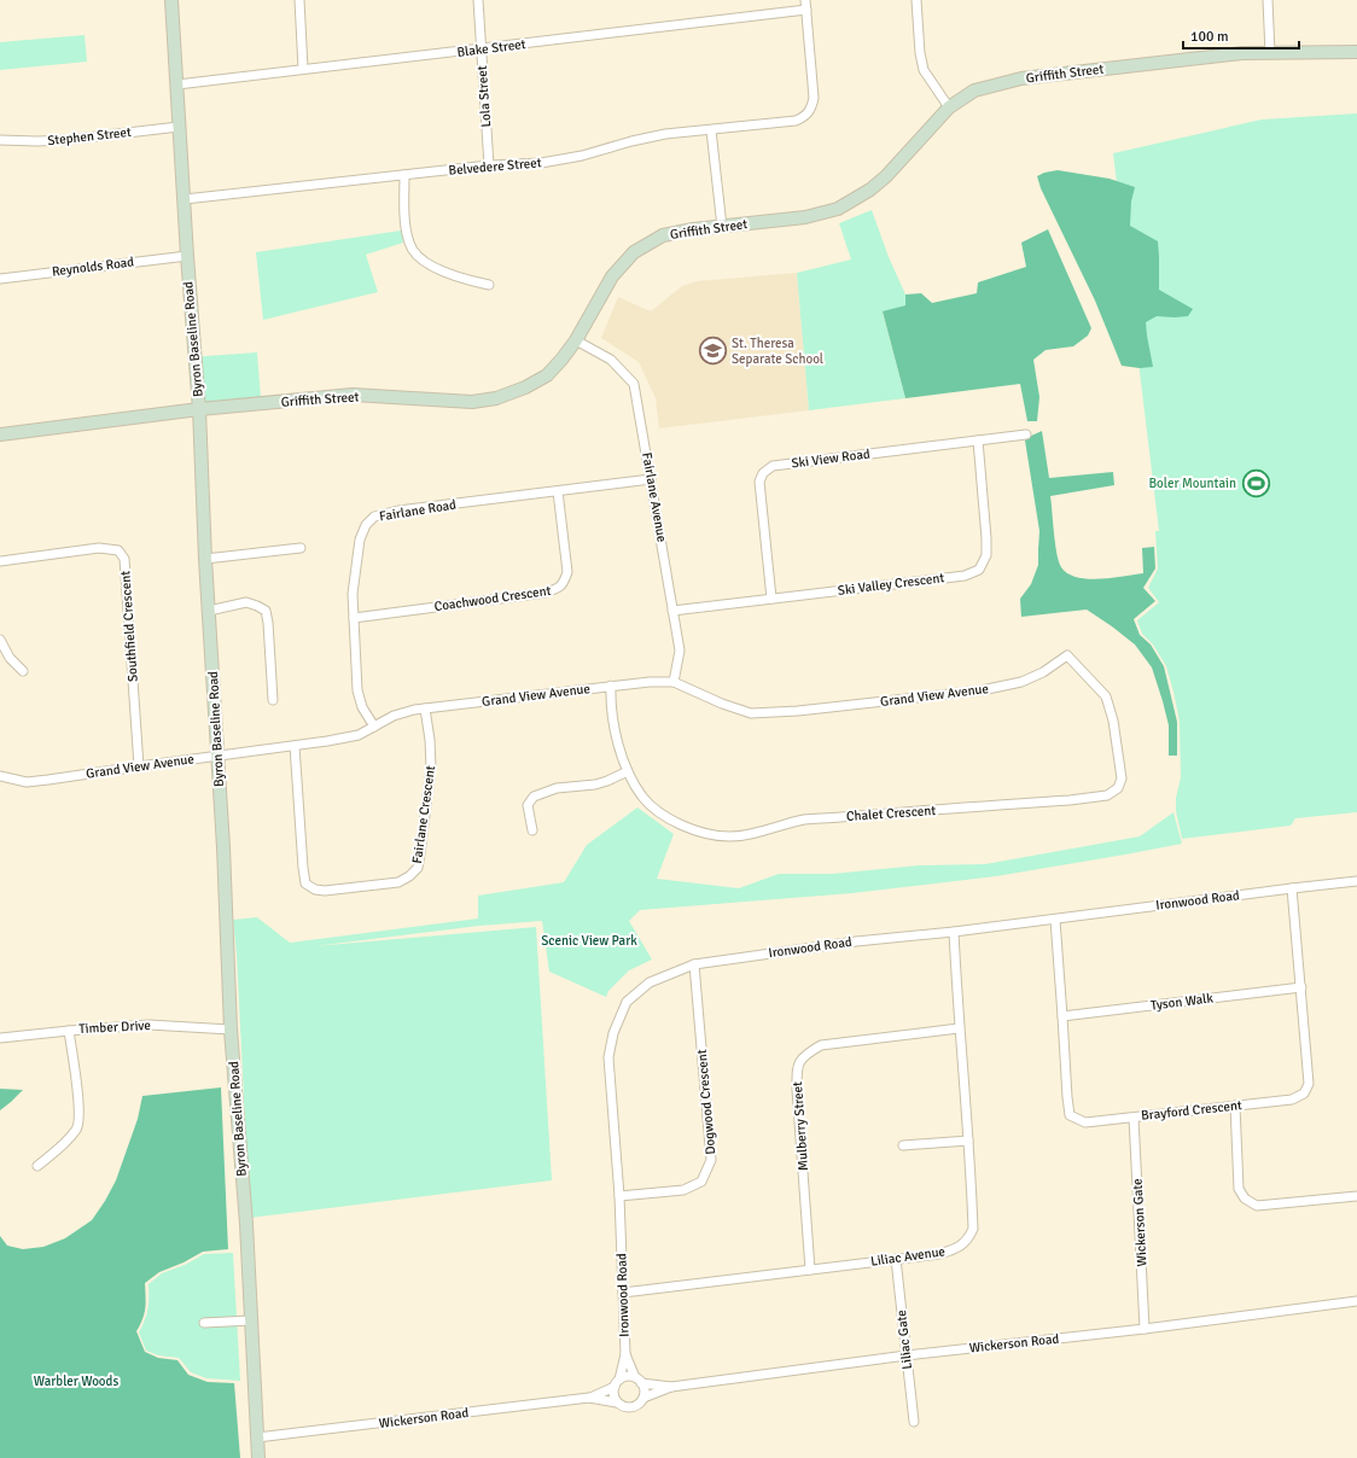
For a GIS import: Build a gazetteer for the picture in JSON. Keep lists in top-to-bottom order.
{
  "streets": {
    "street": [
      "Blake Street",
      "Griffith Street",
      "Lola Street",
      "Stephen Street",
      "Belvedere Street",
      "Reynolds Road",
      "Byron Baseline Road",
      "Ski View Road",
      "Fairlane Avenue",
      "Fairlane Road",
      "Ski Valley Crescent",
      "Coachwood Crescent",
      "Southfield Crescent",
      "Grand View Avenue",
      "Chalet Crescent",
      "Fairlane Crescent",
      "Ironwood Road",
      "Tyson Walk",
      "Timber Drive",
      "Dogwood Crescent",
      "Brayford Crescent",
      "Mulberry Street",
      "Wickerson Gate",
      "Liliac Avenue",
      "Liliac Gate",
      "Wickerson Road"
    ]
  },
  "crossings": [
    ["Blake Street", "Lola Street"],
    ["Blake Street", "Belvedere Street"],
    ["Blake Street", "Byron Baseline Road"],
    ["Griffith Street", "Byron Baseline Road"],
    ["Griffith Street", "Fairlane Avenue"],
    ["Lola Street", "Belvedere Street"],
    ["Stephen Street", "Byron Baseline Road"],
    ["Belvedere Street", "Byron Baseline Road"],
    ["Reynolds Road", "Byron Baseline Road"],
    ["Byron Baseline Road", "Grand View Avenue"],
    ["Byron Baseline Road", "Timber Drive"],
    ["Byron Baseline Road", "Wickerson Road"],
    ["Ski View Road", "Ski Valley Crescent"],
    ["Fairlane Avenue", "Fairlane Road"],
    ["Fairlane Avenue", "Ski Valley Crescent"],
    ["Fairlane Avenue", "Grand View Avenue"],
    ["Fairlane Road", "Coachwood Crescent"],
    ["Fairlane Road", "Grand View Avenue"],
    ["Southfield Crescent", "Grand View Avenue"],
    ["Grand View Avenue", "Chalet Crescent"],
    ["Grand View Avenue", "Fairlane Crescent"],
    ["Ironwood Road", "Dogwood Crescent"],
    ["Ironwood Road", "Brayford Crescent"],
    ["Ironwood Road", "Liliac Avenue"],
    ["Ironwood Road", "Wickerson Road"],
    ["Tyson Walk", "Brayford Crescent"],
    ["Brayford Crescent", "Wickerson Gate"],
    ["Mulberry Street", "Liliac Avenue"],
    ["Wickerson Gate", "Wickerson Road"],
    ["Liliac Avenue", "Liliac Gate"],
    ["Liliac Gate", "Wickerson Road"]
  ],
  "parks": ["Scenic View Park", "Warbler Woods"],
  "places": {
    "school or university": ["St. Theresa Separate School"],
    "sports": ["Boler Mountain"]
  },
  "scale_bar": "100 m"
}
